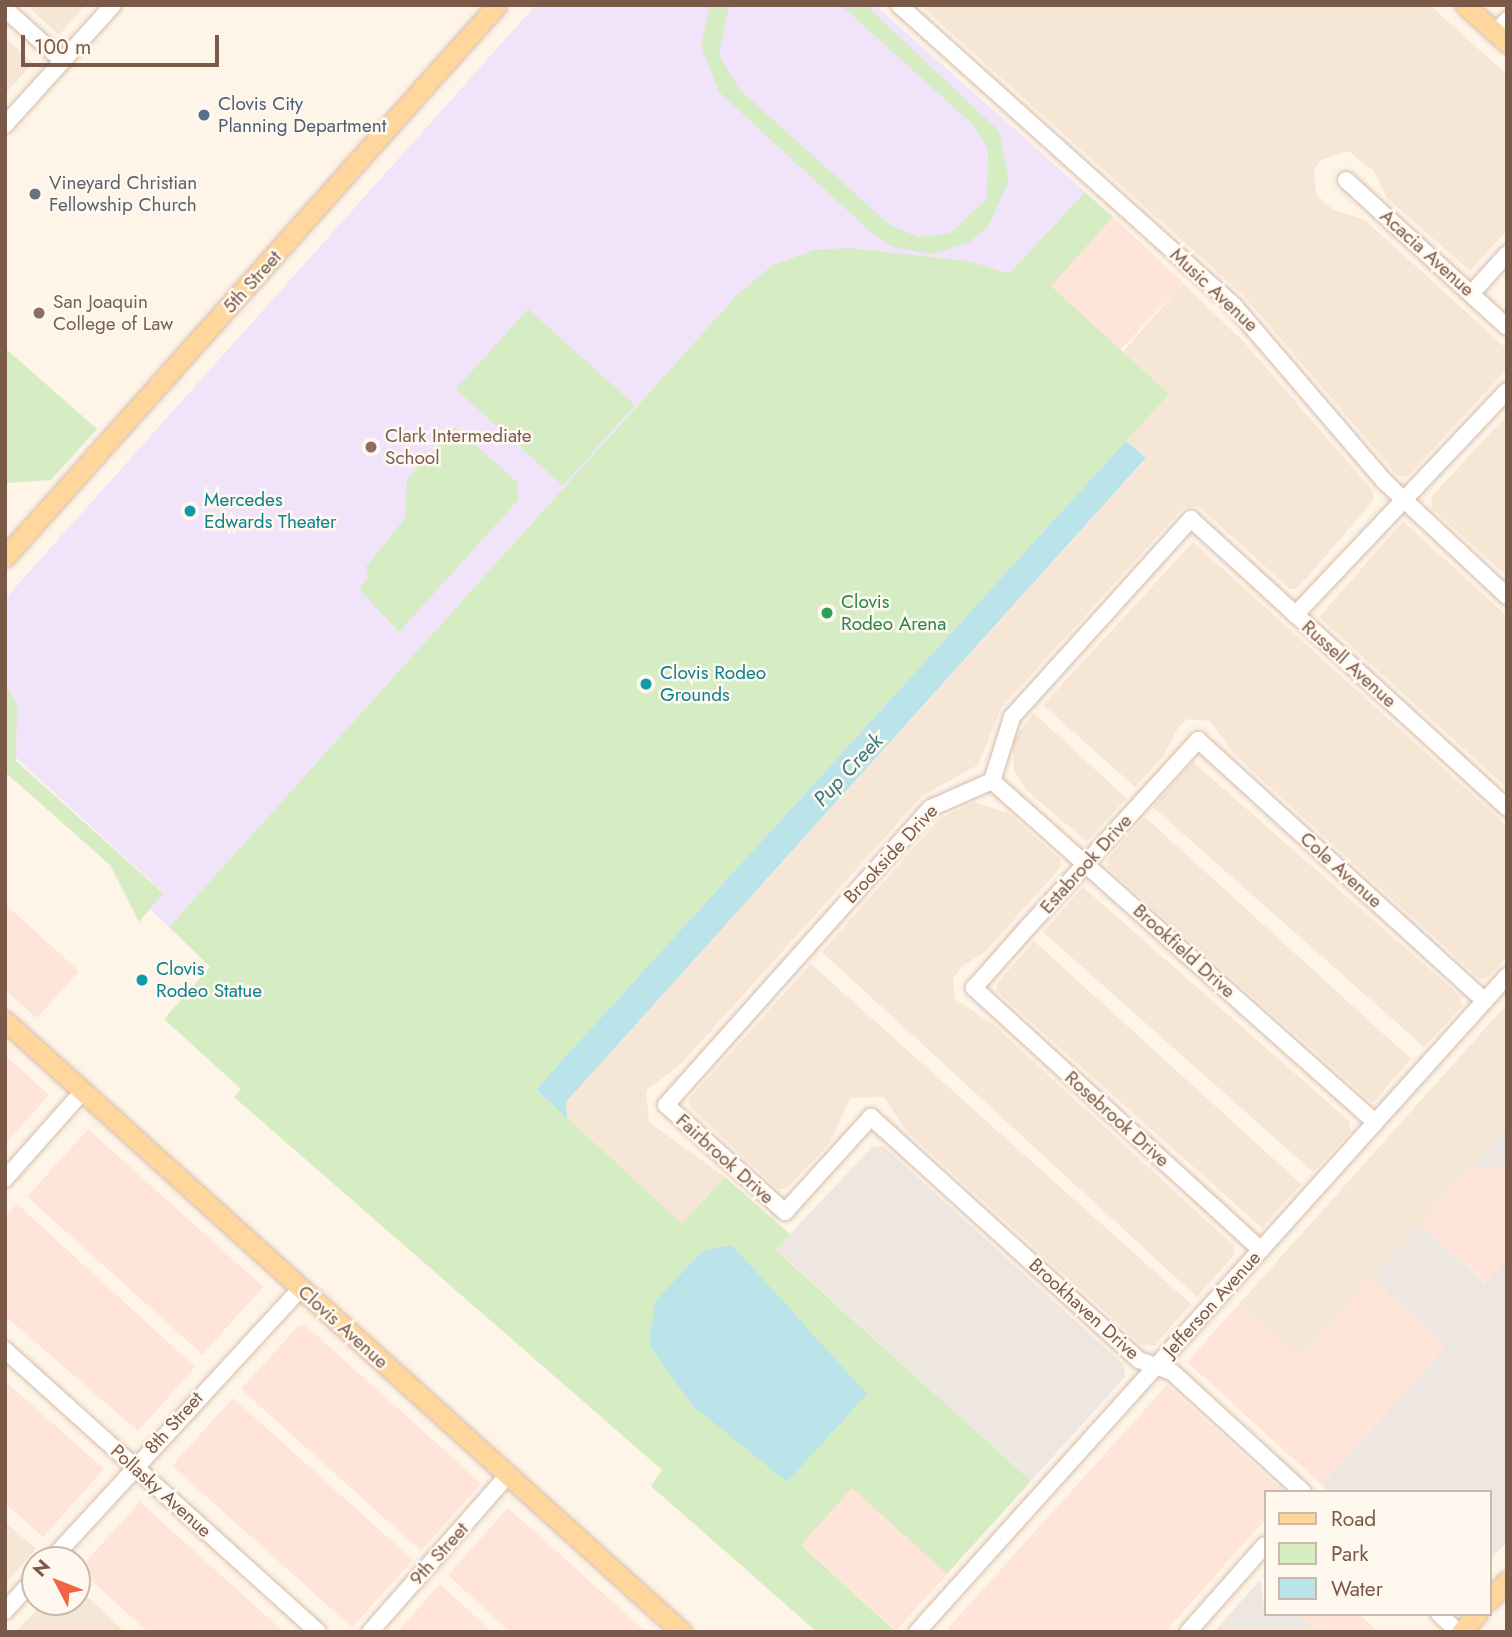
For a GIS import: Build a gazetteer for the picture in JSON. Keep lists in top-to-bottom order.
{
  "streets": {
    "main road": ["5th Street", "Clovis Avenue"],
    "street": [
      "Acacia Avenue",
      "Music Avenue",
      "Russell Avenue",
      "Brookside Drive",
      "Estabrook Drive",
      "Cole Avenue",
      "Brookfield Drive",
      "Rosebrook Drive",
      "Fairbrook Drive",
      "Jefferson Avenue",
      "Brookhaven Drive",
      "8th Street",
      "Pollasky Avenue",
      "9th Street"
    ]
  },
  "crossings": [
    ["Russell Avenue", "Brookside Drive"],
    ["Russell Avenue", "Brookfield Drive"],
    ["Brookside Drive", "Brookfield Drive"],
    ["Brookside Drive", "Fairbrook Drive"],
    ["Estabrook Drive", "Cole Avenue"],
    ["Estabrook Drive", "Brookfield Drive"],
    ["Estabrook Drive", "Rosebrook Drive"],
    ["Cole Avenue", "Jefferson Avenue"],
    ["Brookfield Drive", "Jefferson Avenue"],
    ["Rosebrook Drive", "Jefferson Avenue"],
    ["Fairbrook Drive", "Brookhaven Drive"],
    ["Jefferson Avenue", "Brookhaven Drive"],
    ["Clovis Avenue", "8th Street"],
    ["Clovis Avenue", "9th Street"],
    ["8th Street", "Pollasky Avenue"]
  ],
  "water": ["Pup Creek"],
  "places": [
    "Clovis City Planning Department",
    "Vineyard Christian Fellowship Church",
    "San Joaquin College of Law",
    "Clark Intermediate School",
    "Mercedes Edwards Theater",
    "Clovis Rodeo Arena",
    "Clovis Rodeo Grounds",
    "Clovis Rodeo Statue"
  ],
  "legend": ["Road", "Park", "Water"],
  "scale_bar": "100 m",
  "north": "top left"
}
